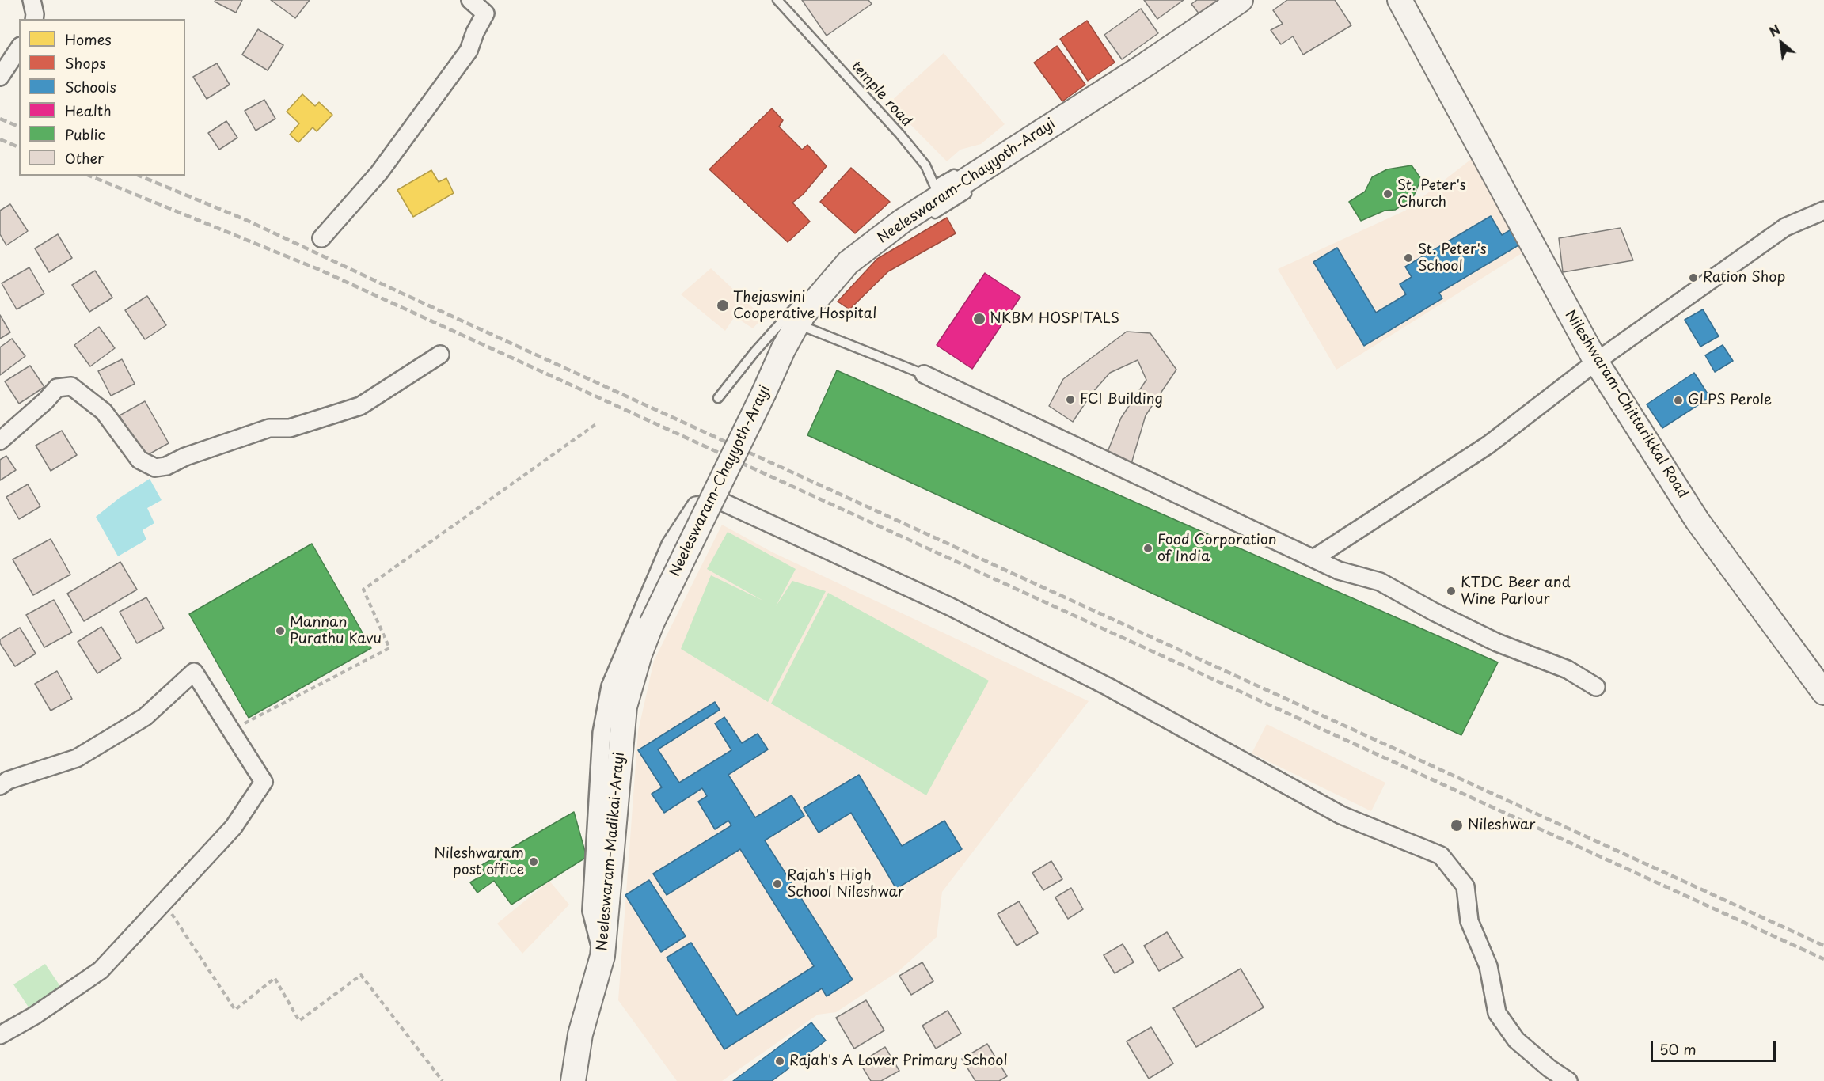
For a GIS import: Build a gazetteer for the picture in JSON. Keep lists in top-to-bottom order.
{
  "streets": {
    "main road": ["Neeleswaram-Chayyoth-Arayi", "Nileshwaram-Chittarikkal Road", "Neeleswaram-Madikai-Arayi"],
    "lane": ["temple road"]
  },
  "crossings": [
    ["Neeleswaram-Chayyoth-Arayi", "Neeleswaram-Madikai-Arayi"]
  ],
  "places": [
    "St. Peter's Church",
    "St. Peter's School",
    "Ration Shop",
    "Thejaswini Cooperative Hospital",
    "NKBM HOSPITALS",
    "FCI Building",
    "GLPS Perole",
    "Food Corporation of India",
    "KTDC Beer and Wine Parlour",
    "Mannan Purathu Kavu",
    "Nileshwar",
    "Nileshwaram post office",
    "Rajah's High School Nileshwar",
    "Rajah's A Lower Primary School"
  ],
  "legend": [
    "Homes",
    "Shops",
    "Schools",
    "Health",
    "Public",
    "Other"
  ],
  "scale_bar": "50 m",
  "north": "top left"
}
